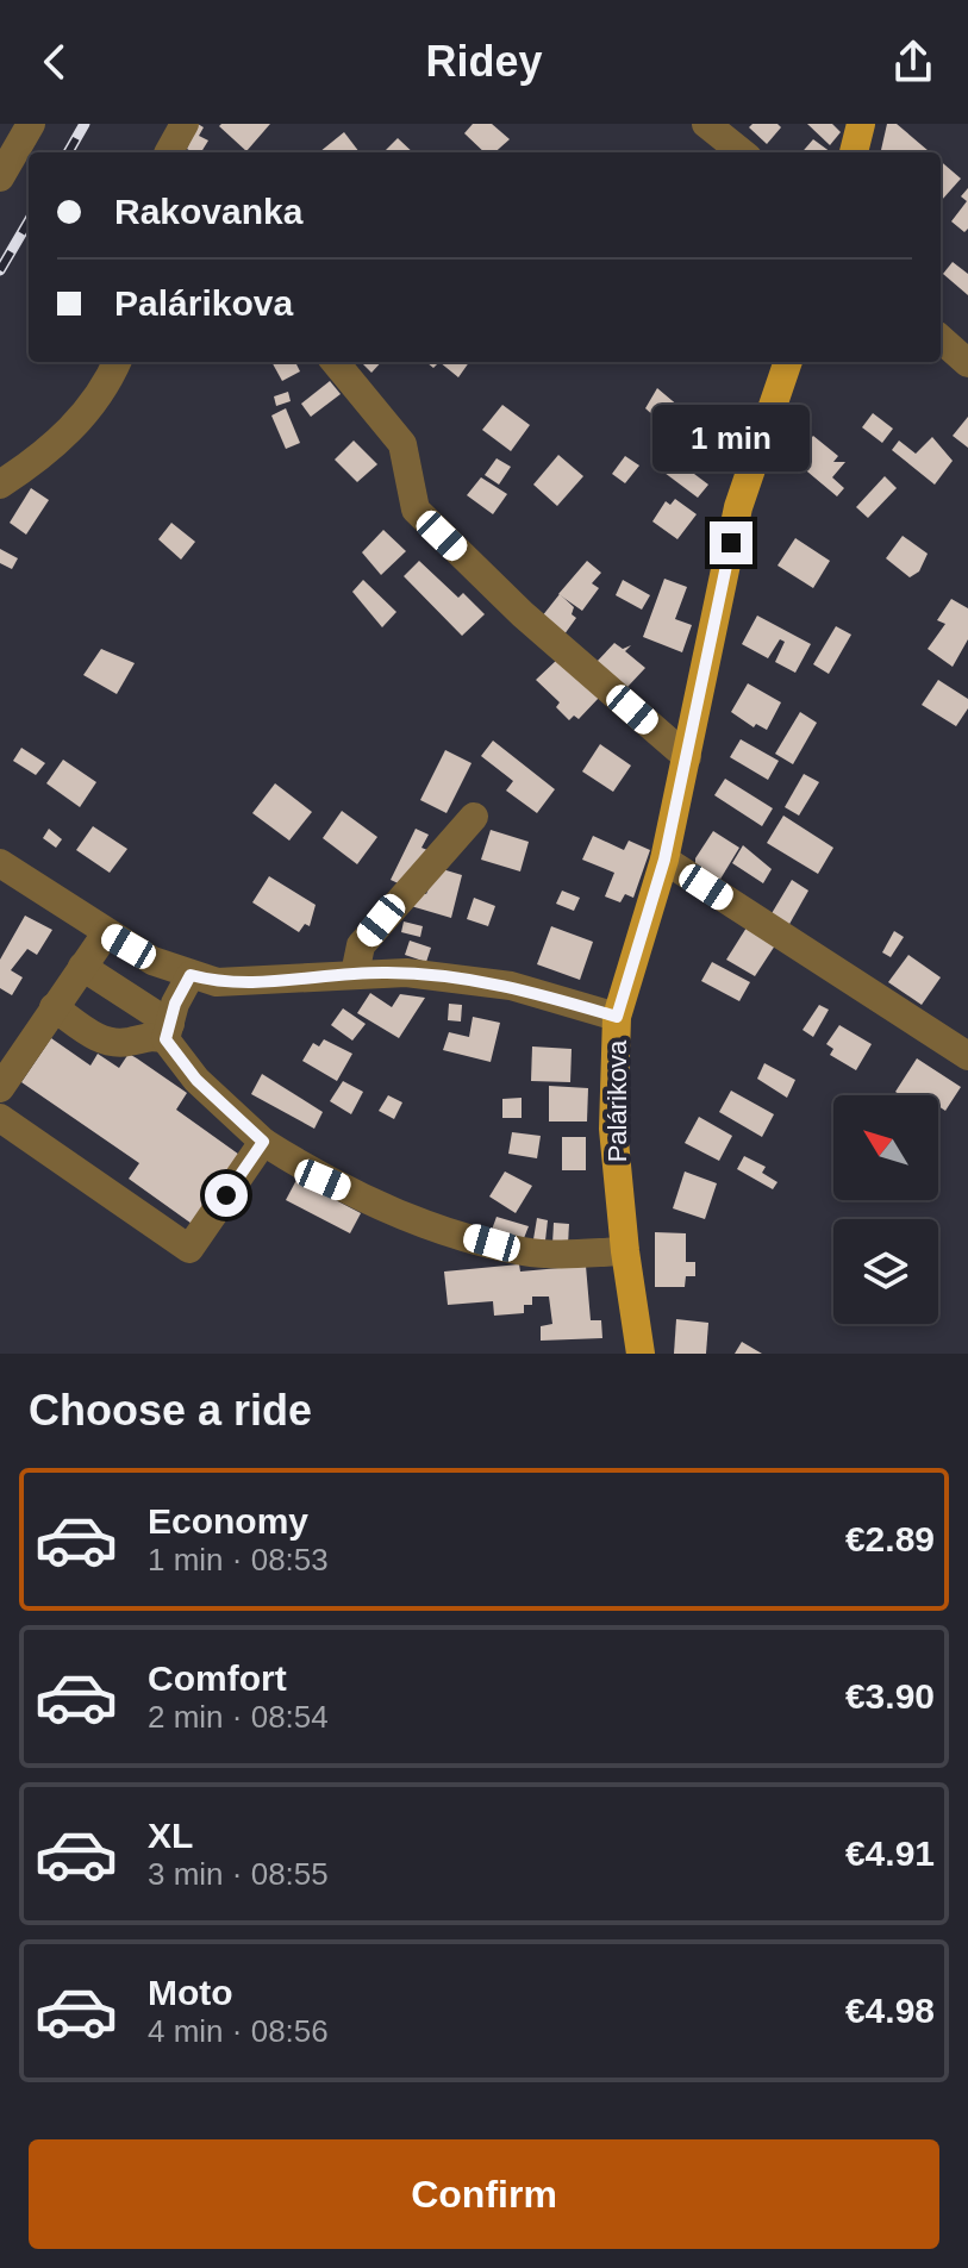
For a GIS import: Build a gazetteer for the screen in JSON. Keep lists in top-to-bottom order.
{
  "streets": {
    "main road": ["Palárikova"]
  },
  "north": "top left",
  "page": {
    "header": "Ridey",
    "banner": ["Rakovanka", "Palárikova"],
    "bubble": "1 min",
    "heading": "Choose a ride",
    "list": [
      {
        "name": "Economy",
        "note": "1 min · 08:53",
        "value": "€2.89"
      },
      {
        "name": "Comfort",
        "note": "2 min · 08:54",
        "value": "€3.90"
      },
      {
        "name": "XL",
        "note": "3 min · 08:55",
        "value": "€4.91"
      },
      {
        "name": "Moto",
        "note": "4 min · 08:56",
        "value": "€4.98"
      }
    ],
    "buttons": "Confirm"
  }
}
